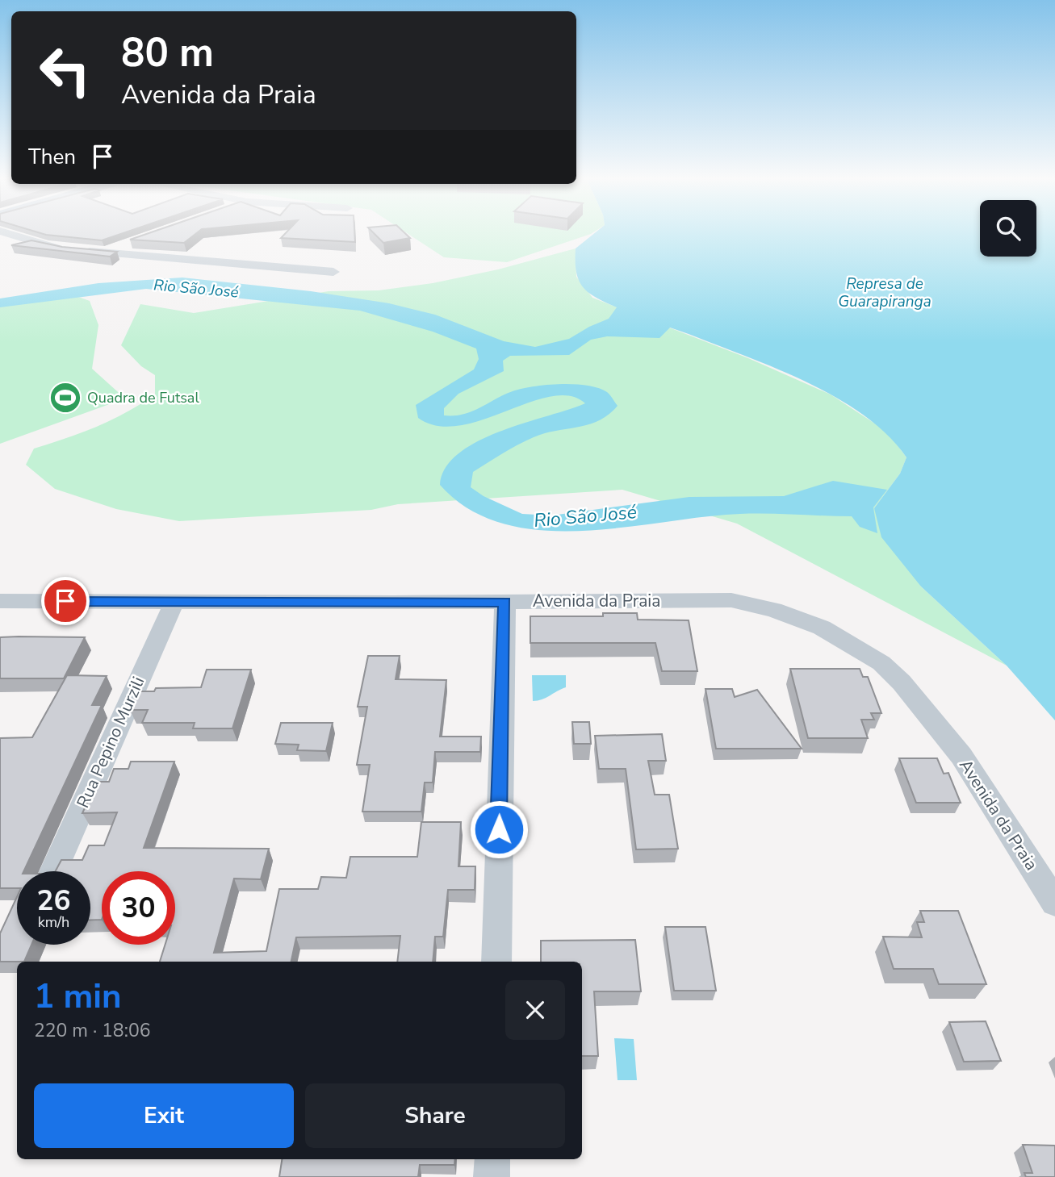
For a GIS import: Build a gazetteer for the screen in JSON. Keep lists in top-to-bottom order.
{
  "streets": {
    "street": ["Avenida da Praia", "Rua Pepino Murzili"]
  },
  "crossings": [
    ["Avenida da Praia", "Rua Pepino Murzili"]
  ],
  "water": ["Represa de Guarapiranga", "Rio São José"],
  "places": {
    "sports": ["Quadra de Futsal"]
  },
  "page": {
    "turn": ["80 m", "Avenida da Praia"],
    "then": "Then",
    "speed": "26 km/h",
    "limit": "30",
    "heading": ["1 min", "220 m · 18:06"],
    "buttons": ["Exit", "Share"]
  }
}
